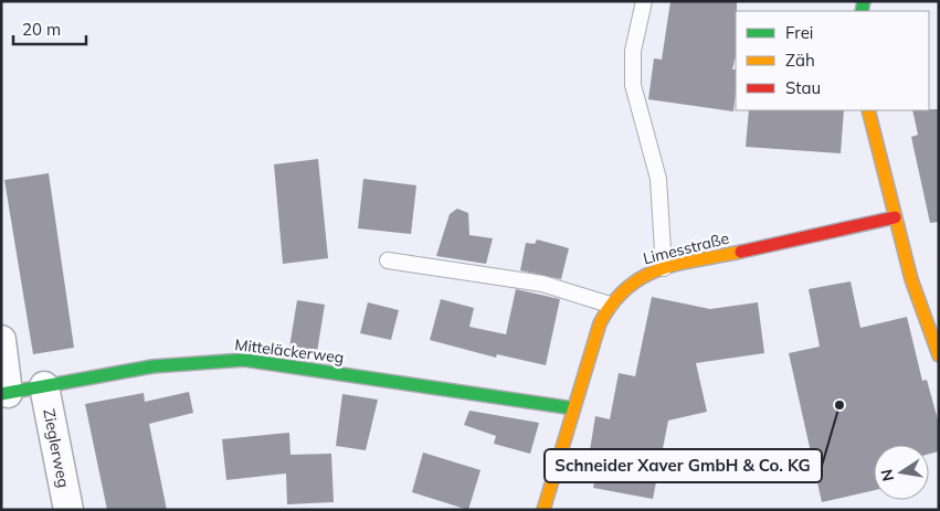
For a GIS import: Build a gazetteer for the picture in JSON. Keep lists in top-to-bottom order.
{
  "streets": {
    "street": ["Limesstraße", "Mitteläckerweg", "Zieglerweg"]
  },
  "crossings": [
    ["Limesstraße", "Mitteläckerweg"],
    ["Mitteläckerweg", "Zieglerweg"]
  ],
  "places": ["Schneider Xaver GmbH & Co. KG"],
  "legend": ["Frei", "Zäh", "Stau"],
  "scale_bar": "20 m",
  "north": "left"
}
